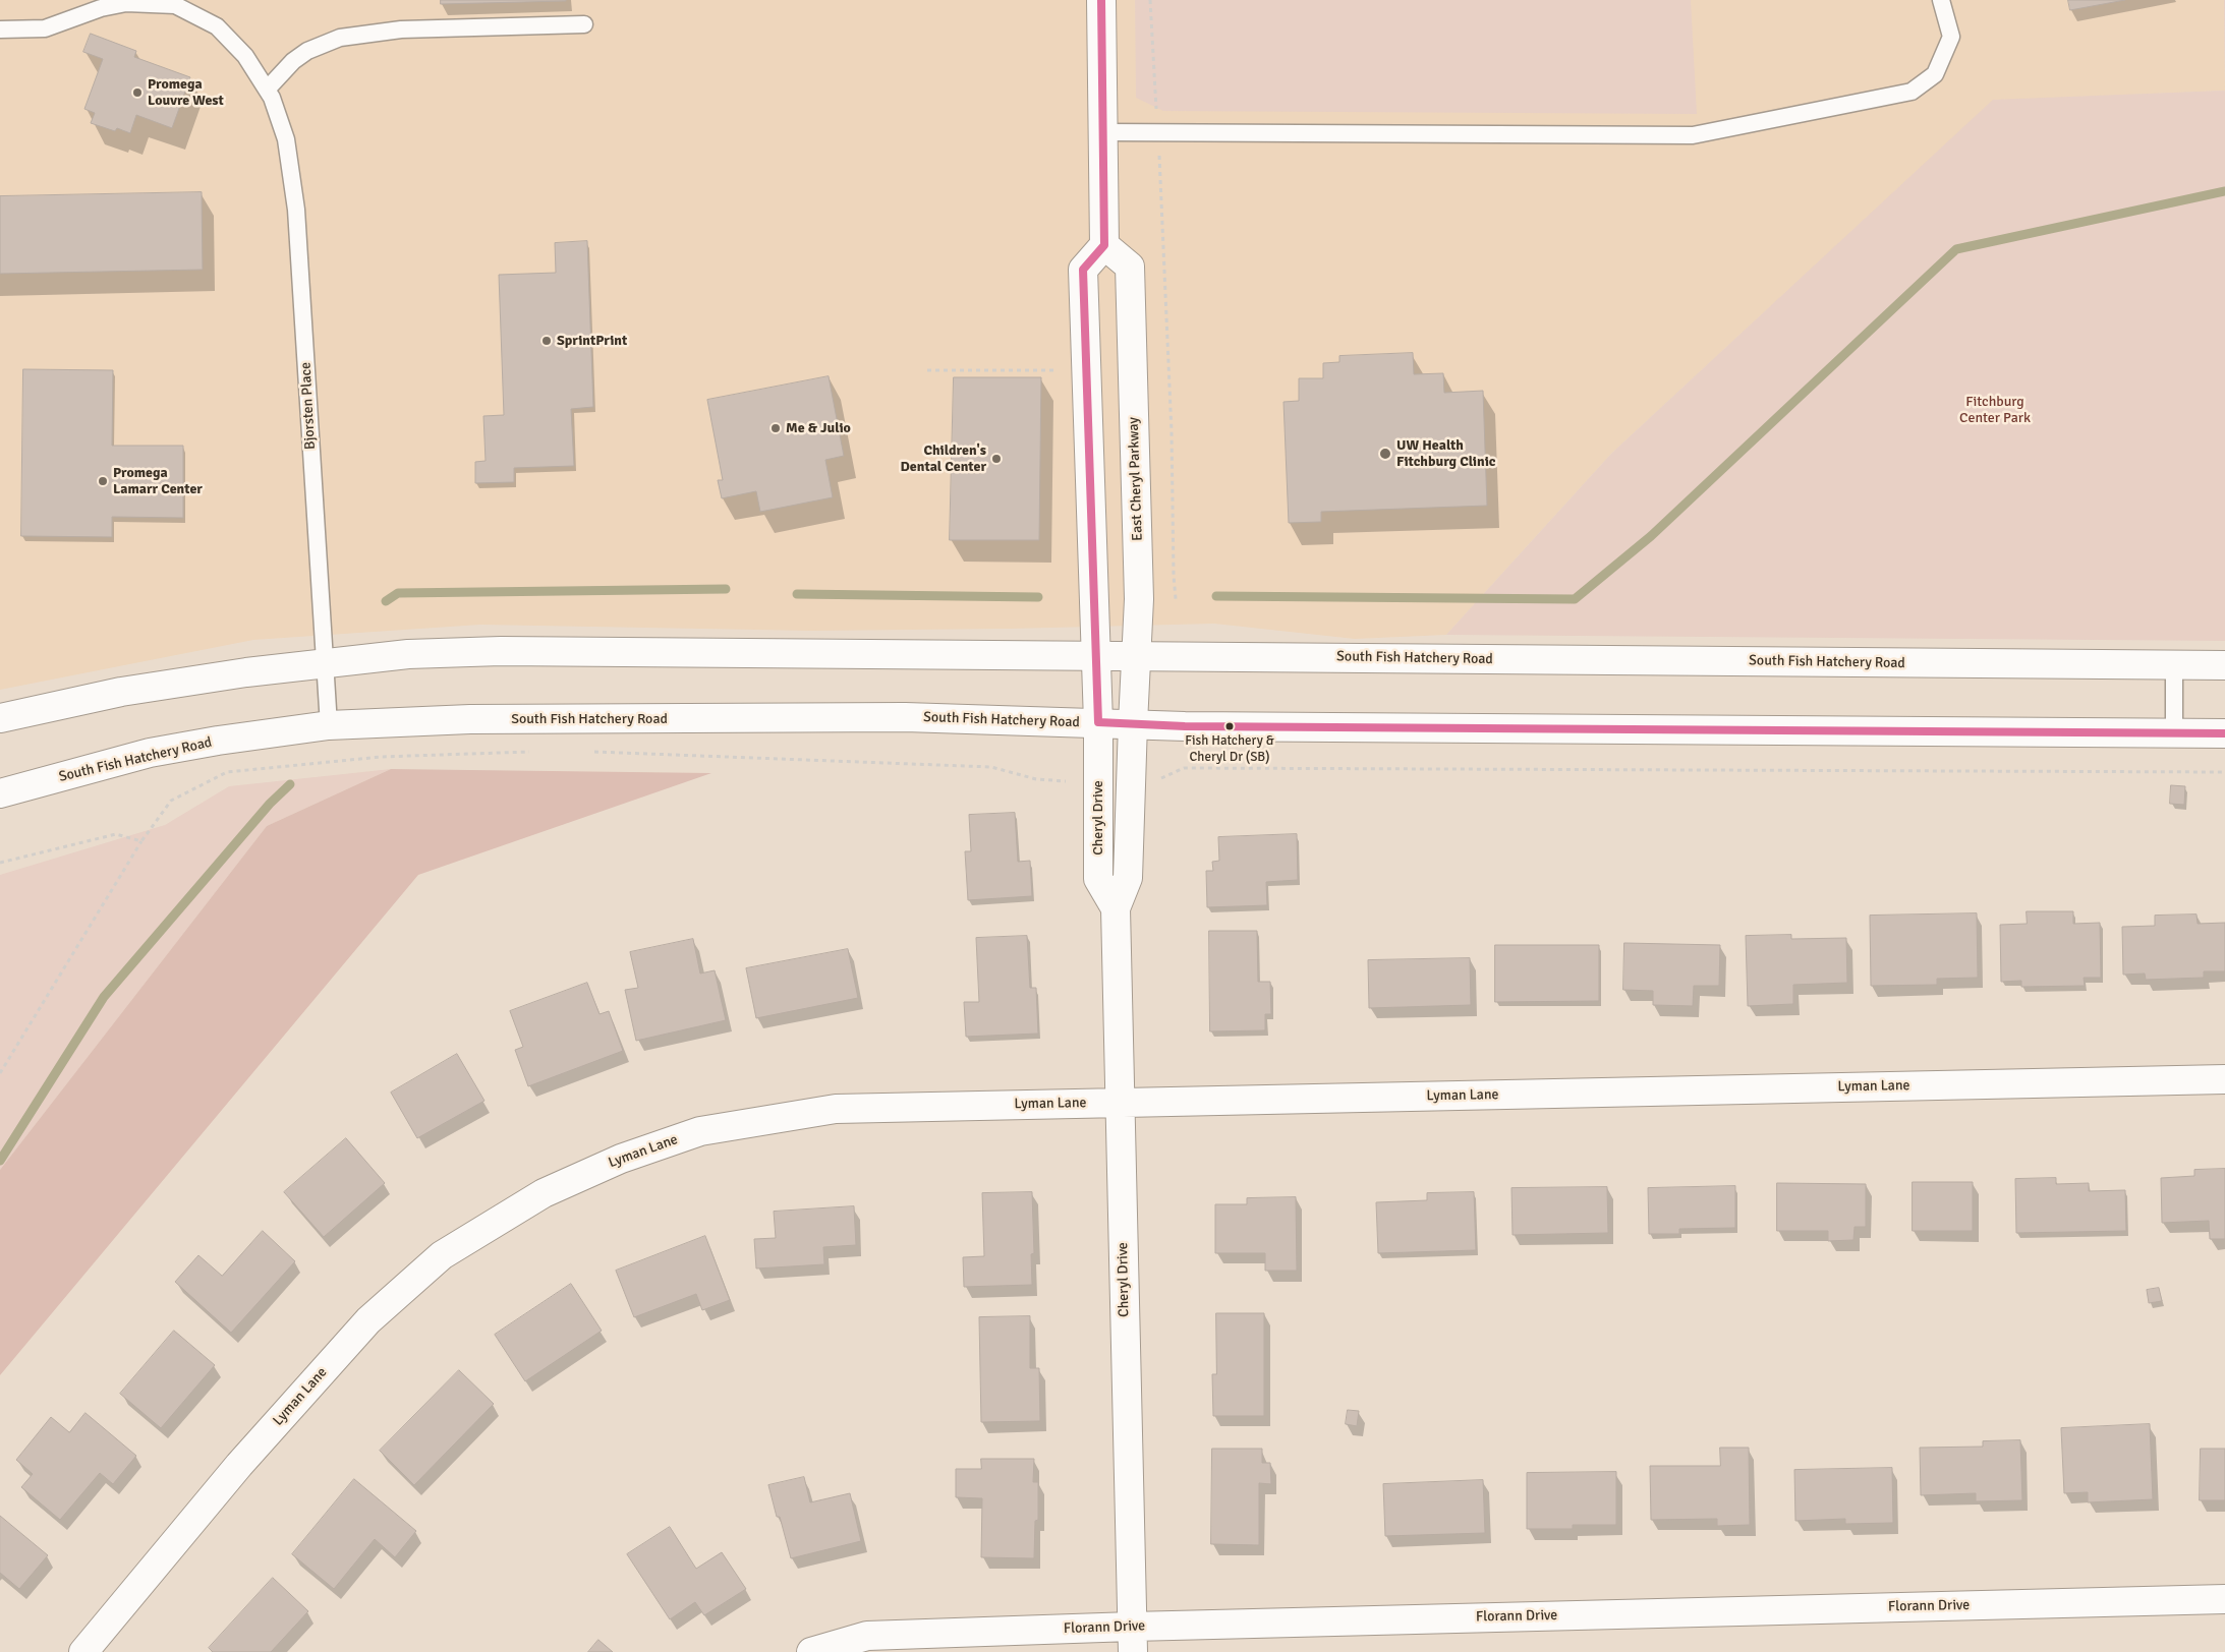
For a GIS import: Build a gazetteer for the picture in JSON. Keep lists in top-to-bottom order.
{
  "streets": {
    "street": [
      "East Cheryl Parkway",
      "South Fish Hatchery Road",
      "Cheryl Drive",
      "Lyman Lane",
      "Florann Drive"
    ],
    "lane": ["Bjorsten Place"]
  },
  "crossings": [
    ["Bjorsten Place", "South Fish Hatchery Road"],
    ["East Cheryl Parkway", "South Fish Hatchery Road"],
    ["East Cheryl Parkway", "Cheryl Drive"],
    ["South Fish Hatchery Road", "Cheryl Drive"],
    ["Cheryl Drive", "Lyman Lane"],
    ["Cheryl Drive", "Florann Drive"]
  ],
  "parks": ["Fitchburg Center Park"],
  "places": [
    "Promega Louvre West",
    "SprintPrint",
    "Me & Julio",
    "UW Health Fitchburg Clinic",
    "Children's Dental Center",
    "Promega Lamarr Center",
    "Fish Hatchery & Cheryl Dr (SB)"
  ]
}
